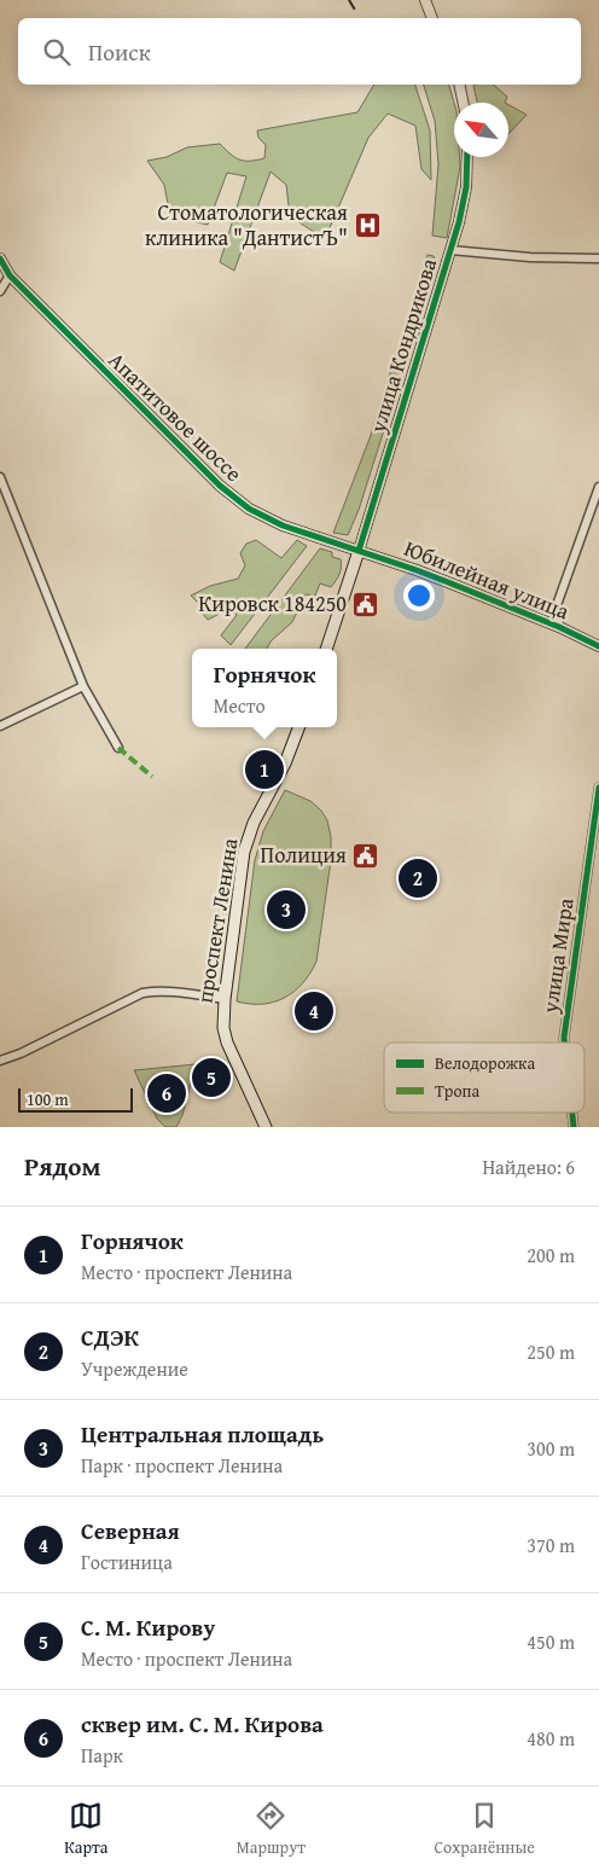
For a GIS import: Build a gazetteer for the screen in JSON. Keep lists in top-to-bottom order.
{
  "streets": {
    "main road": ["проспект Ленина"],
    "street": [
      "улица Кондрикова",
      "Апатитовое шоссе",
      "Юбилейная улица",
      "улица Мира"
    ]
  },
  "crossings": [
    ["улица Кондрикова", "Апатитовое шоссе"],
    ["улица Кондрикова", "Юбилейная улица"],
    ["Апатитовое шоссе", "Юбилейная улица"]
  ],
  "places": {
    "hospital": ["Стоматологическая клиника \"ДантистЪ\""],
    "public building": ["Кировск 184250", "Полиция"]
  },
  "legend": ["Велодорожка", "Тропа"],
  "scale_bar": "100 m",
  "north": "top left",
  "page": {
    "search": "Поиск",
    "popup": ["Горнячок", "Место"],
    "pins": [
      "1",
      "2",
      "3",
      "4",
      "5",
      "6"
    ],
    "scale": "100 m",
    "heading": ["Рядом", "Найдено: 6"],
    "list": [
      {
        "mark": "1",
        "name": "Горнячок",
        "note": "Место · проспект Ленина",
        "value": "200 m"
      },
      {
        "mark": "2",
        "name": "СДЭК",
        "note": "Учреждение",
        "value": "250 m"
      },
      {
        "mark": "3",
        "name": "Центральная площадь",
        "note": "Парк · проспект Ленина",
        "value": "300 m"
      },
      {
        "mark": "4",
        "name": "Северная",
        "note": "Гостиница",
        "value": "370 m"
      },
      {
        "mark": "5",
        "name": "С. М. Кирову",
        "note": "Место · проспект Ленина",
        "value": "450 m"
      },
      {
        "mark": "6",
        "name": "сквер им. С. М. Кирова",
        "note": "Парк",
        "value": "480 m"
      }
    ],
    "nav": ["Карта", "Маршрут", "Сохранённые"]
  }
}
